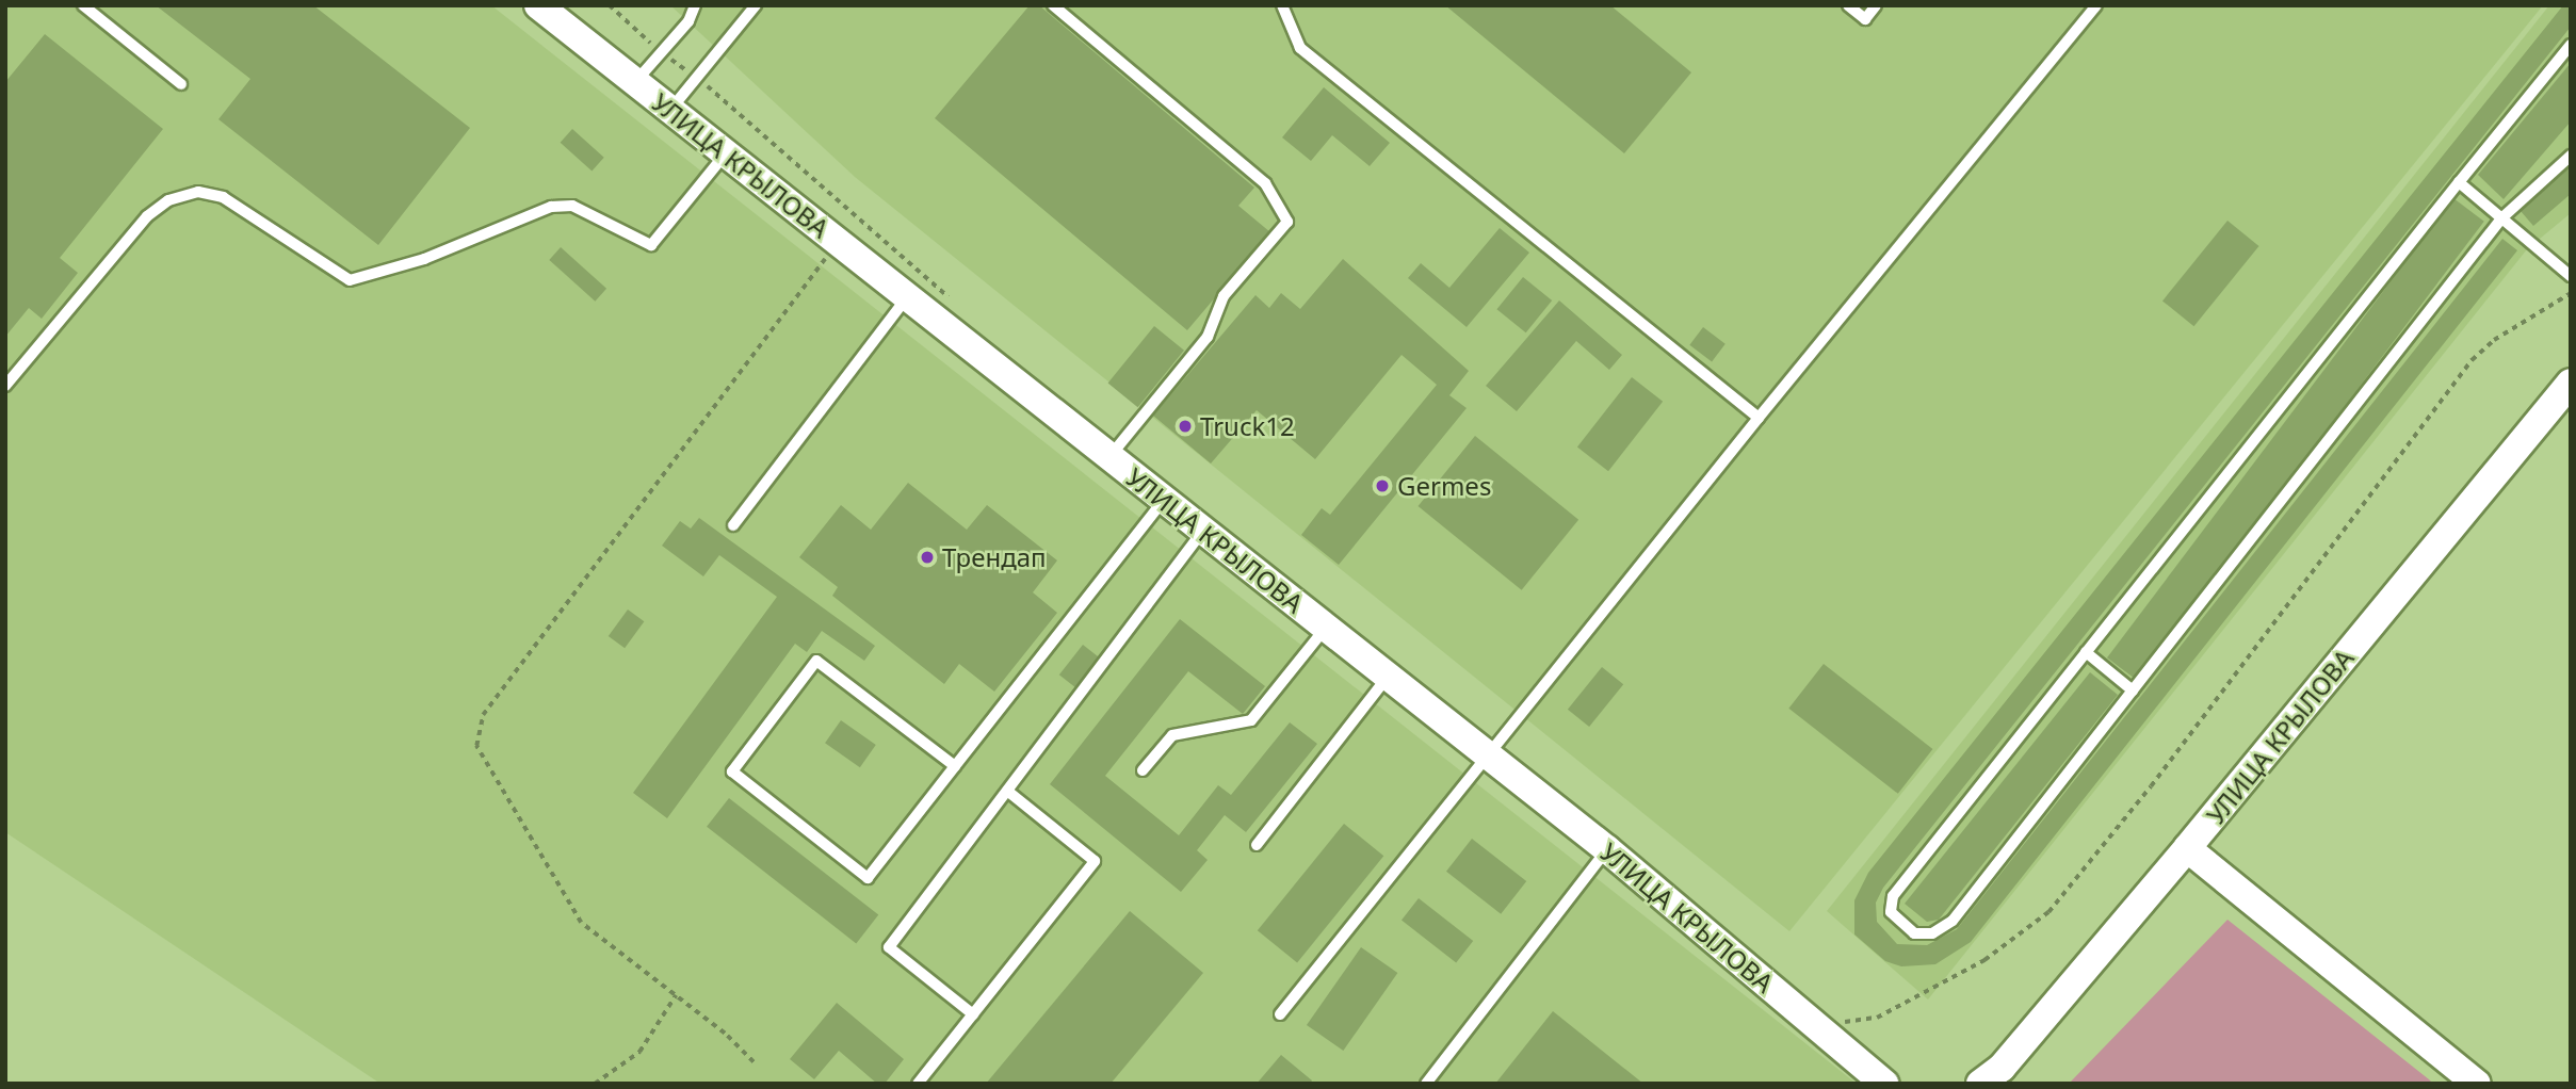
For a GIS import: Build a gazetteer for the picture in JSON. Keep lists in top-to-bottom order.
{
  "streets": {
    "street": ["УЛИЦА КРЫЛОВА"]
  },
  "places": ["Truck12", "Germes", "Трендап"]
}
